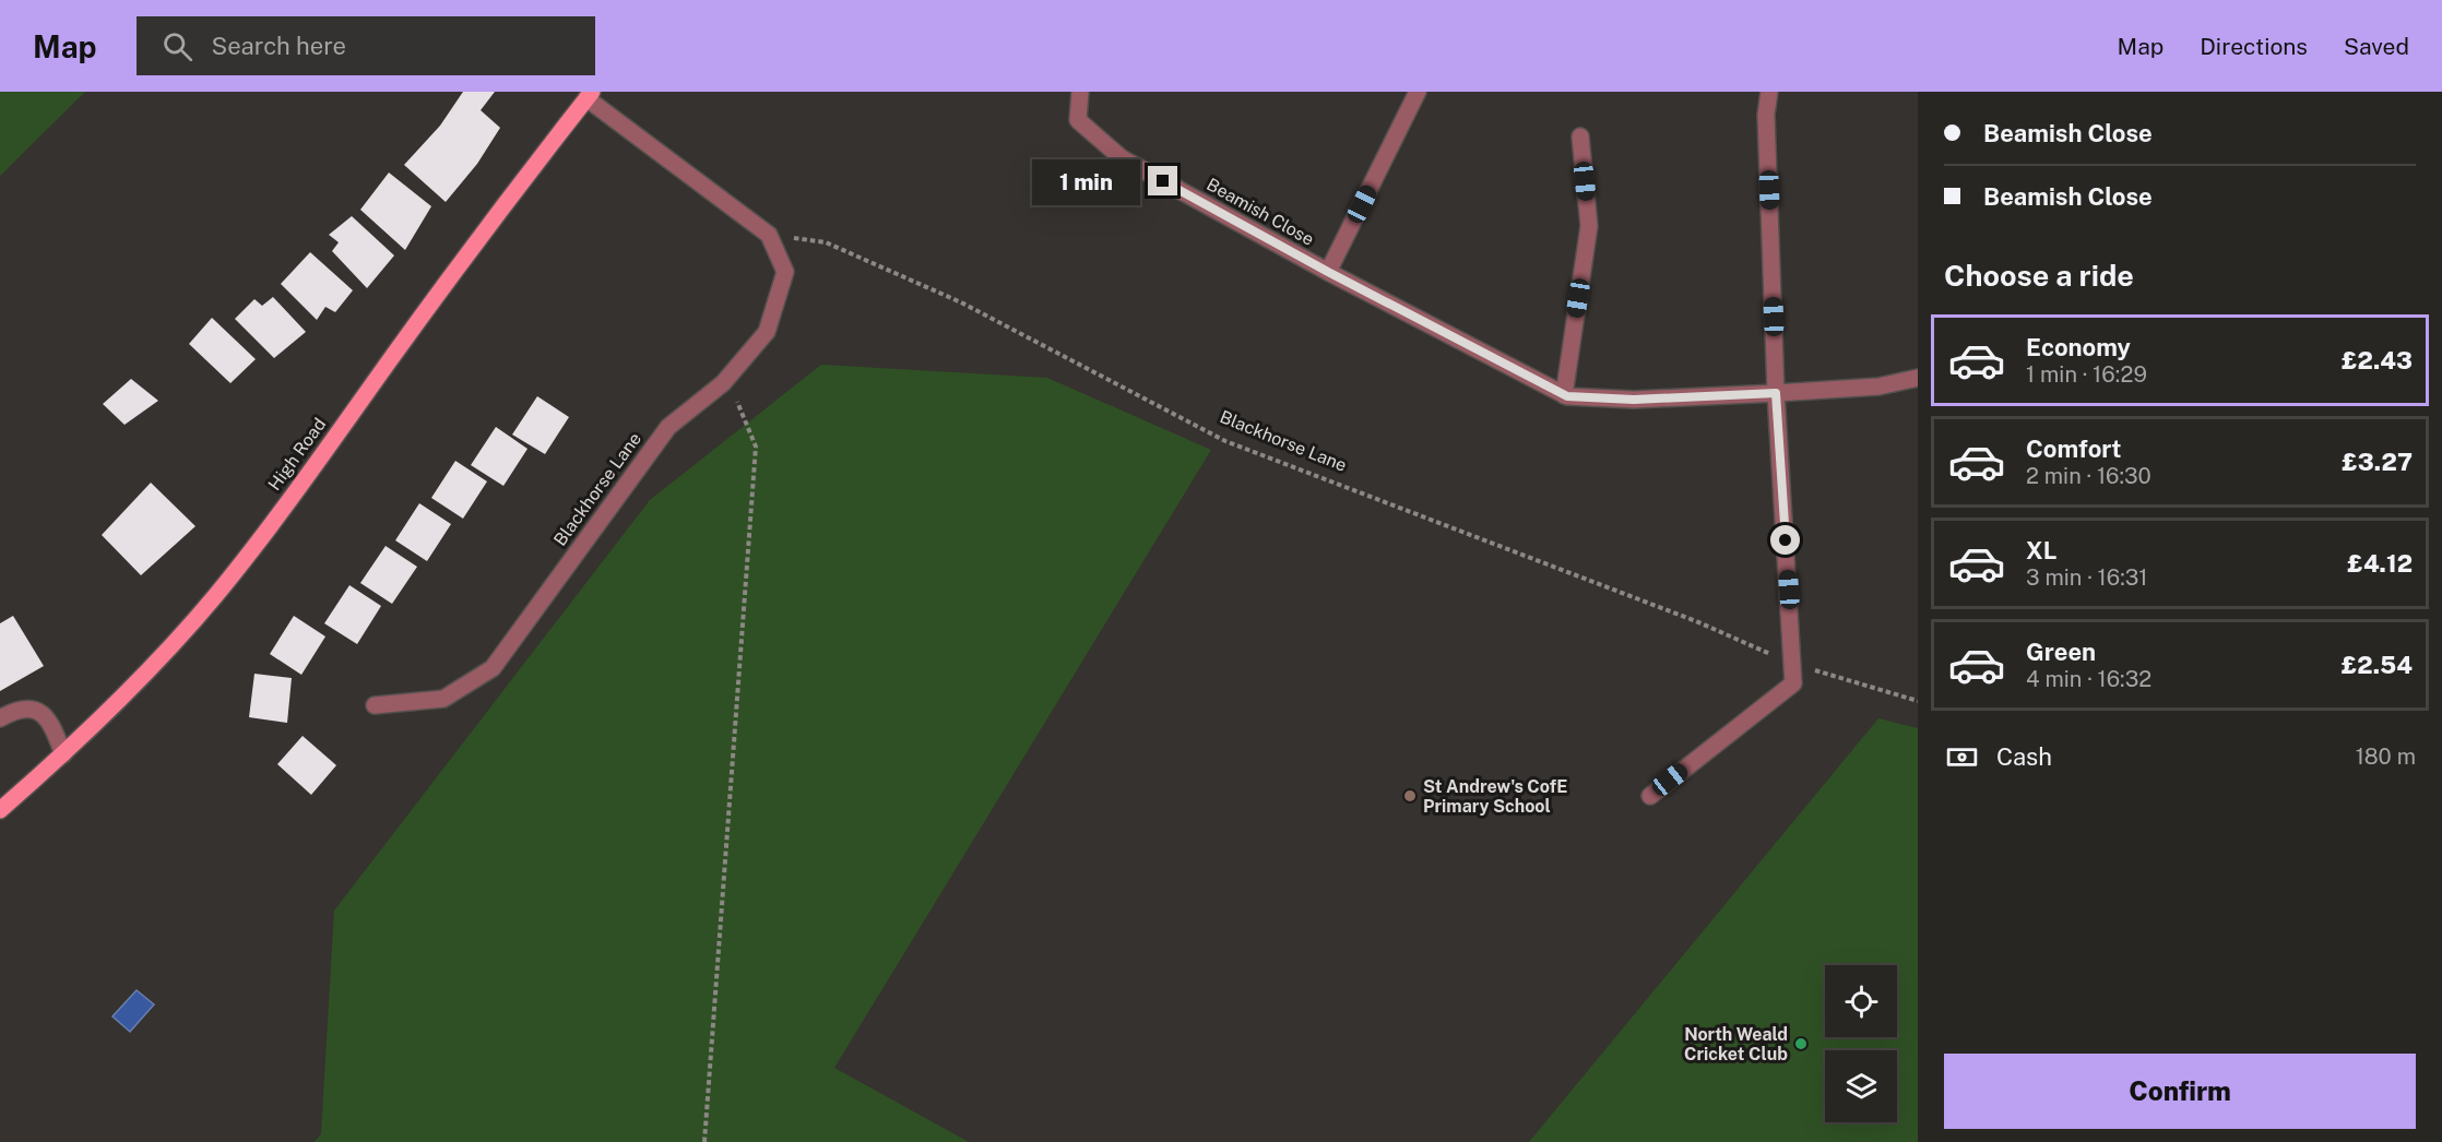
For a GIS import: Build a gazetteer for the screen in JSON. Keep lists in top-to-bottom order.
{
  "streets": {
    "main road": ["High Road"],
    "street": ["Beamish Close", "Blackhorse Lane"]
  },
  "crossings": [
    ["Blackhorse Lane", "High Road"]
  ],
  "places": ["St Andrew's CofE Primary School", "North Weald Cricket Club"],
  "page": {
    "header": "Map",
    "search": "Search here",
    "nav": ["Map", "Directions", "Saved"],
    "banner": ["Beamish Close", "Beamish Close"],
    "bubble": "1 min",
    "heading": "Choose a ride",
    "list": [
      {
        "name": "Economy",
        "note": "1 min · 16:29",
        "value": "£2.43"
      },
      {
        "name": "Comfort",
        "note": "2 min · 16:30",
        "value": "£3.27"
      },
      {
        "name": "XL",
        "note": "3 min · 16:31",
        "value": "£4.12"
      },
      {
        "name": "Green",
        "note": "4 min · 16:32",
        "value": "£2.54"
      }
    ],
    "pay": ["Cash", "180 m"],
    "buttons": "Confirm"
  }
}
